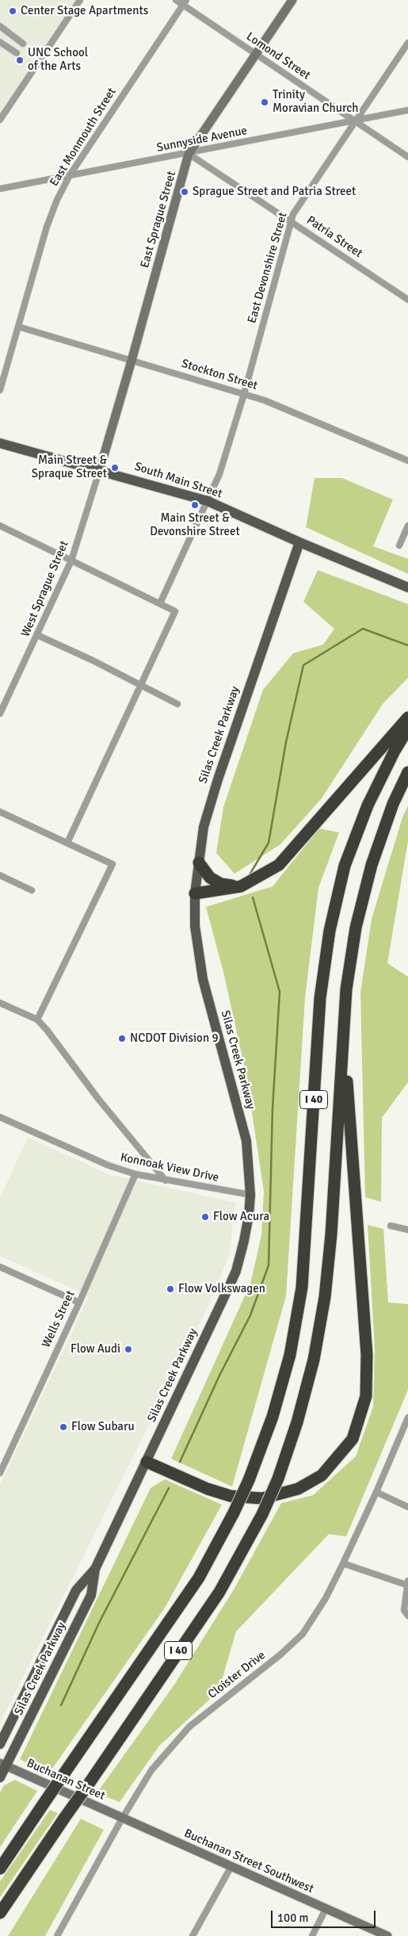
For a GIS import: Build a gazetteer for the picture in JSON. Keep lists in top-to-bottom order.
{
  "streets": {
    "highway": ["I 40"],
    "main road": [
      "East Sprague Street",
      "South Main Street",
      "Silas Creek Parkway",
      "Buchanan Street",
      "Buchanan Street Southwest"
    ],
    "street": [
      "Lomond Street",
      "East Monmouth Street",
      "Sunnyside Avenue",
      "Patria Street",
      "East Devonshire Street",
      "Stockton Street",
      "West Sprague Street",
      "Konnoak View Drive",
      "Wells Street",
      "Cloister Drive"
    ]
  },
  "crossings": [
    ["Lomond Street", "East Monmouth Street"],
    ["Lomond Street", "Sunnyside Avenue"],
    ["Lomond Street", "East Sprague Street"],
    ["Lomond Street", "East Devonshire Street"],
    ["East Monmouth Street", "Sunnyside Avenue"],
    ["East Monmouth Street", "Stockton Street"],
    ["Sunnyside Avenue", "East Sprague Street"],
    ["Sunnyside Avenue", "Patria Street"],
    ["Sunnyside Avenue", "East Devonshire Street"],
    ["East Sprague Street", "Patria Street"],
    ["East Sprague Street", "Stockton Street"],
    ["East Sprague Street", "South Main Street"],
    ["East Sprague Street", "West Sprague Street"],
    ["Patria Street", "East Devonshire Street"],
    ["East Devonshire Street", "Stockton Street"],
    ["East Devonshire Street", "South Main Street"],
    ["South Main Street", "West Sprague Street"],
    ["South Main Street", "Silas Creek Parkway"],
    ["Silas Creek Parkway", "Konnoak View Drive"],
    ["Silas Creek Parkway", "Buchanan Street"],
    ["Konnoak View Drive", "Wells Street"],
    ["Cloister Drive", "Buchanan Street"],
    ["Cloister Drive", "Buchanan Street Southwest"],
    ["Buchanan Street", "Buchanan Street Southwest"]
  ],
  "places": [
    "Center Stage Apartments",
    "UNC School of the Arts",
    "Trinity Moravian Church",
    "Sprague Street and Patria Street",
    "Main Street & Spraque Street",
    "Main Street & Devonshire Street",
    "NCDOT Division 9",
    "Flow Acura",
    "Flow Volkswagen",
    "Flow Audi",
    "Flow Subaru"
  ],
  "scale_bar": "100 m"
}
